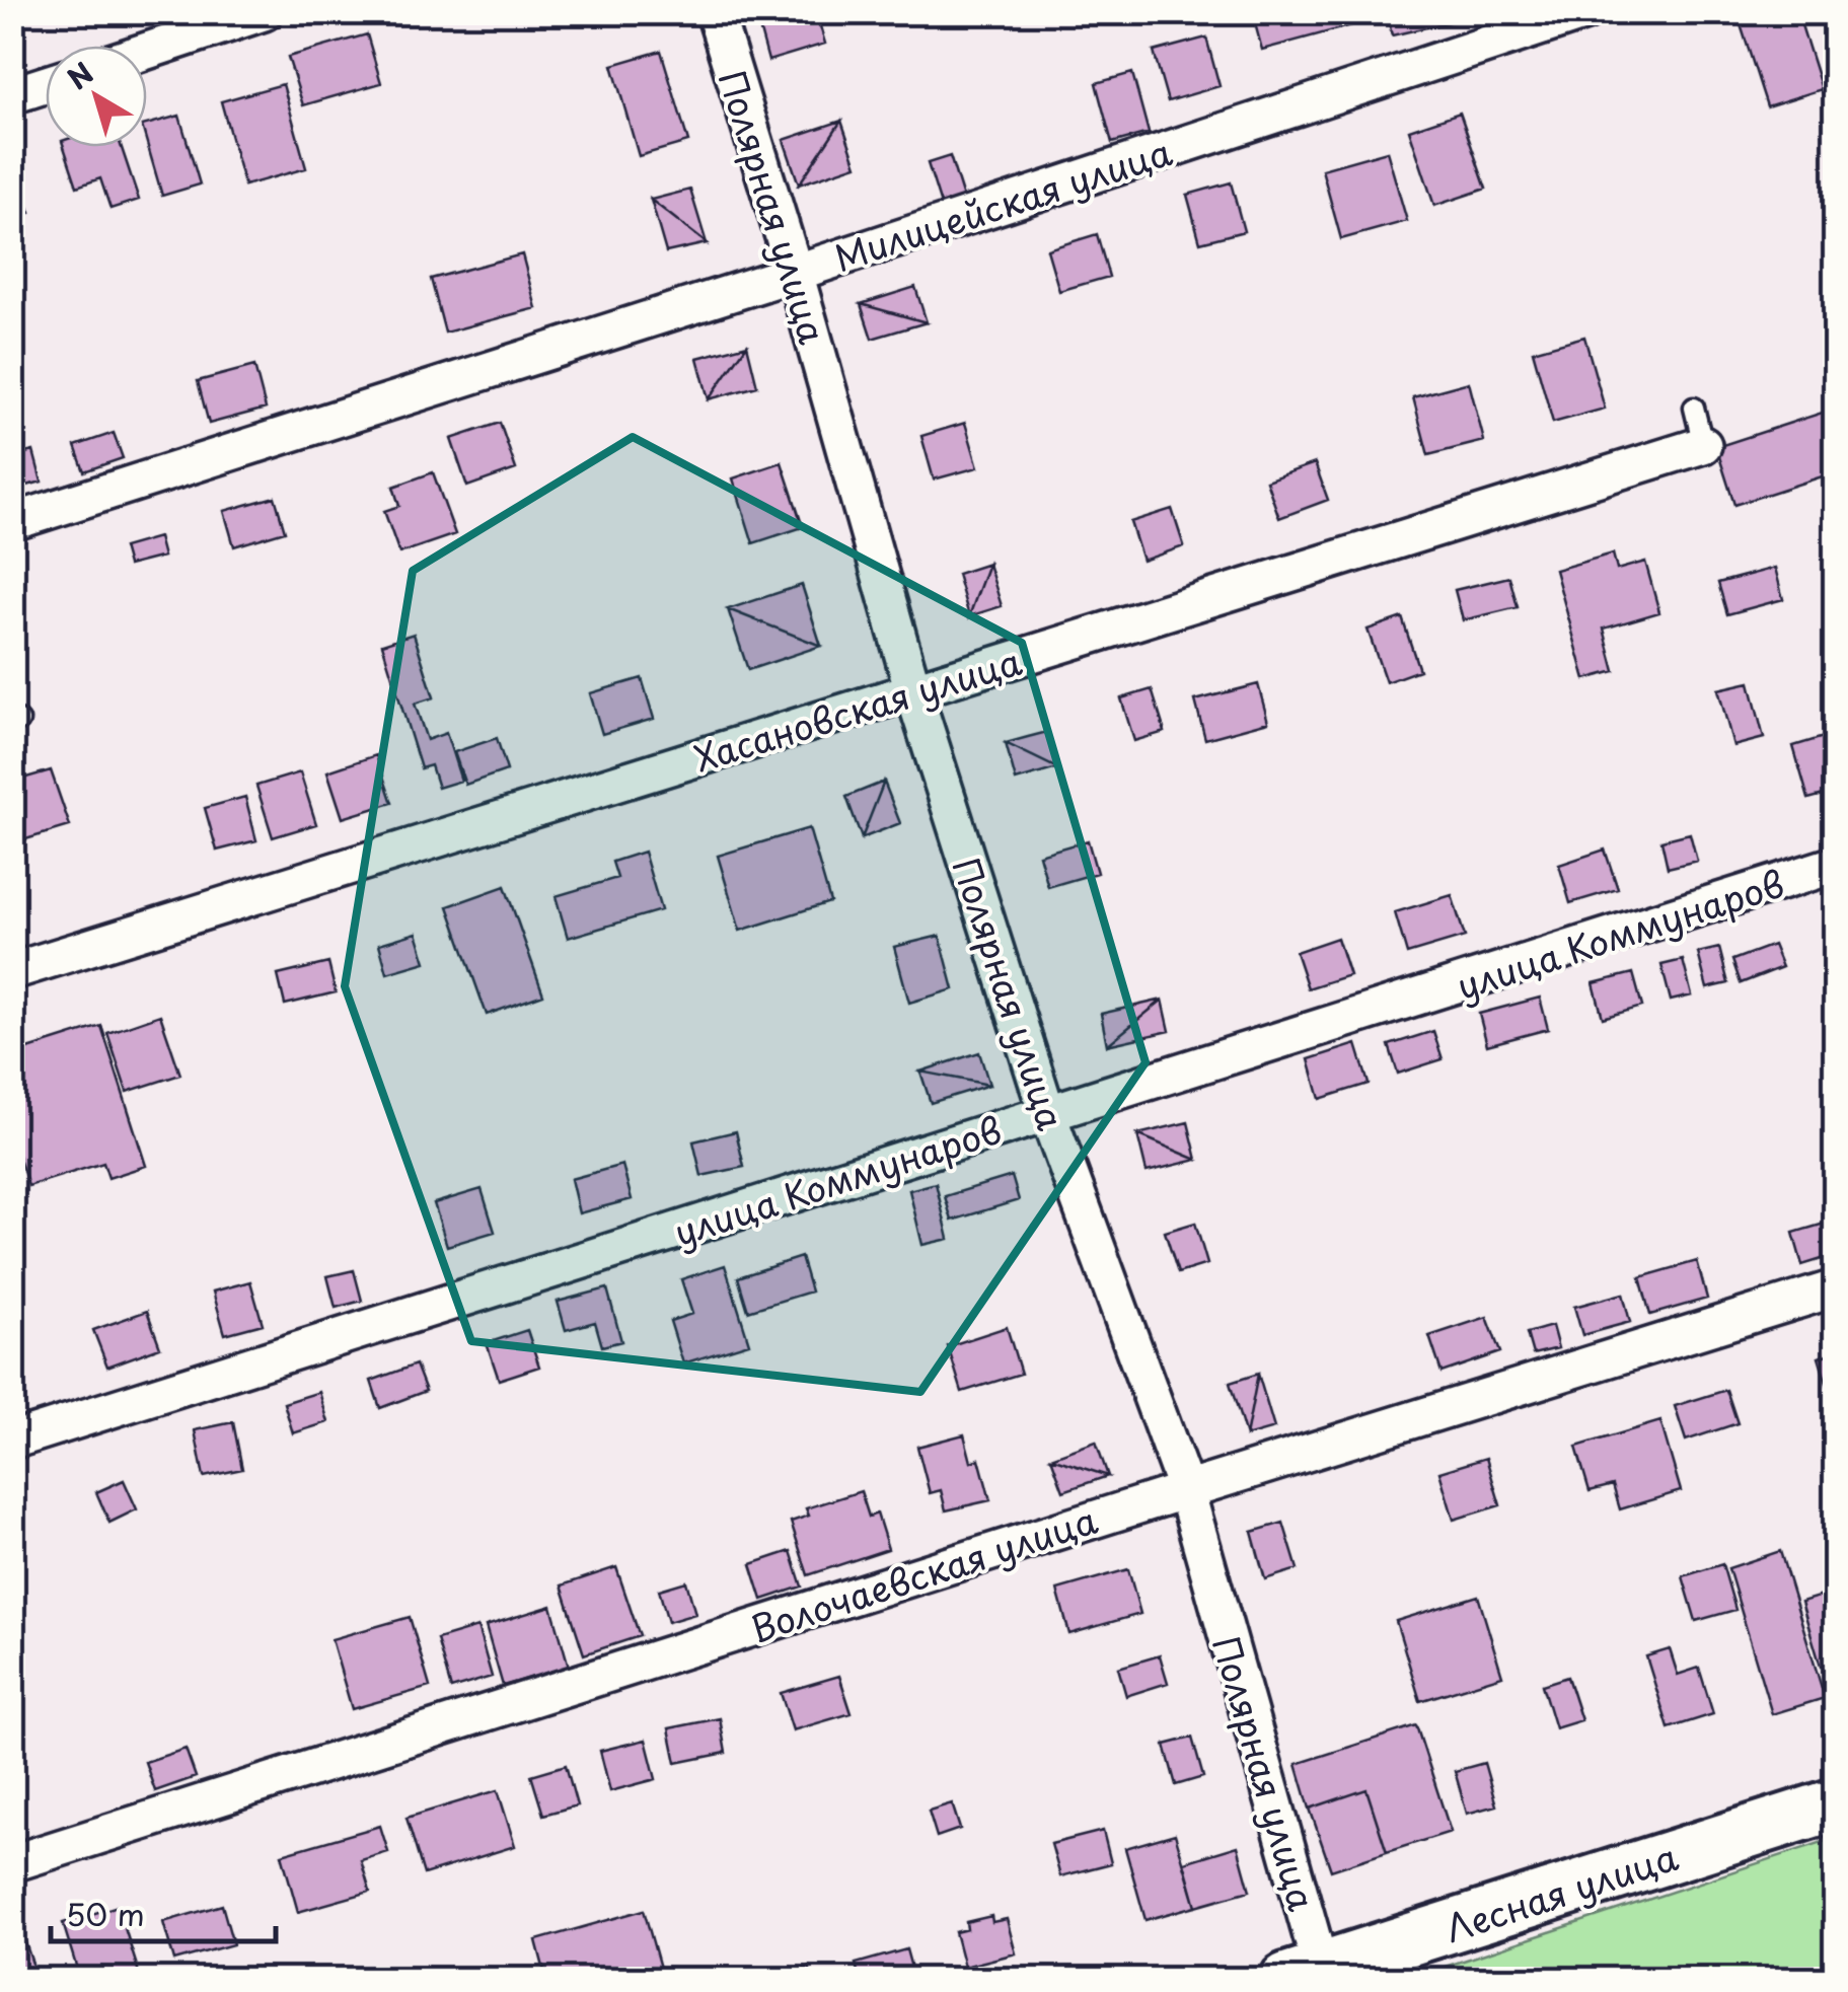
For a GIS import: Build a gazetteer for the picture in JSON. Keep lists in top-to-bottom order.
{
  "streets": {
    "street": [
      "Милицейская улица",
      "Полярная улица",
      "Хасановская улица",
      "улица Коммунаров",
      "Волочаевская улица",
      "Лесная улица"
    ]
  },
  "crossings": [
    ["Милицейская улица", "Полярная улица"],
    ["Полярная улица", "Хасановская улица"],
    ["Полярная улица", "улица Коммунаров"],
    ["Полярная улица", "Волочаевская улица"],
    ["Полярная улица", "Лесная улица"]
  ],
  "scale_bar": "50 m",
  "north": "top left"
}
